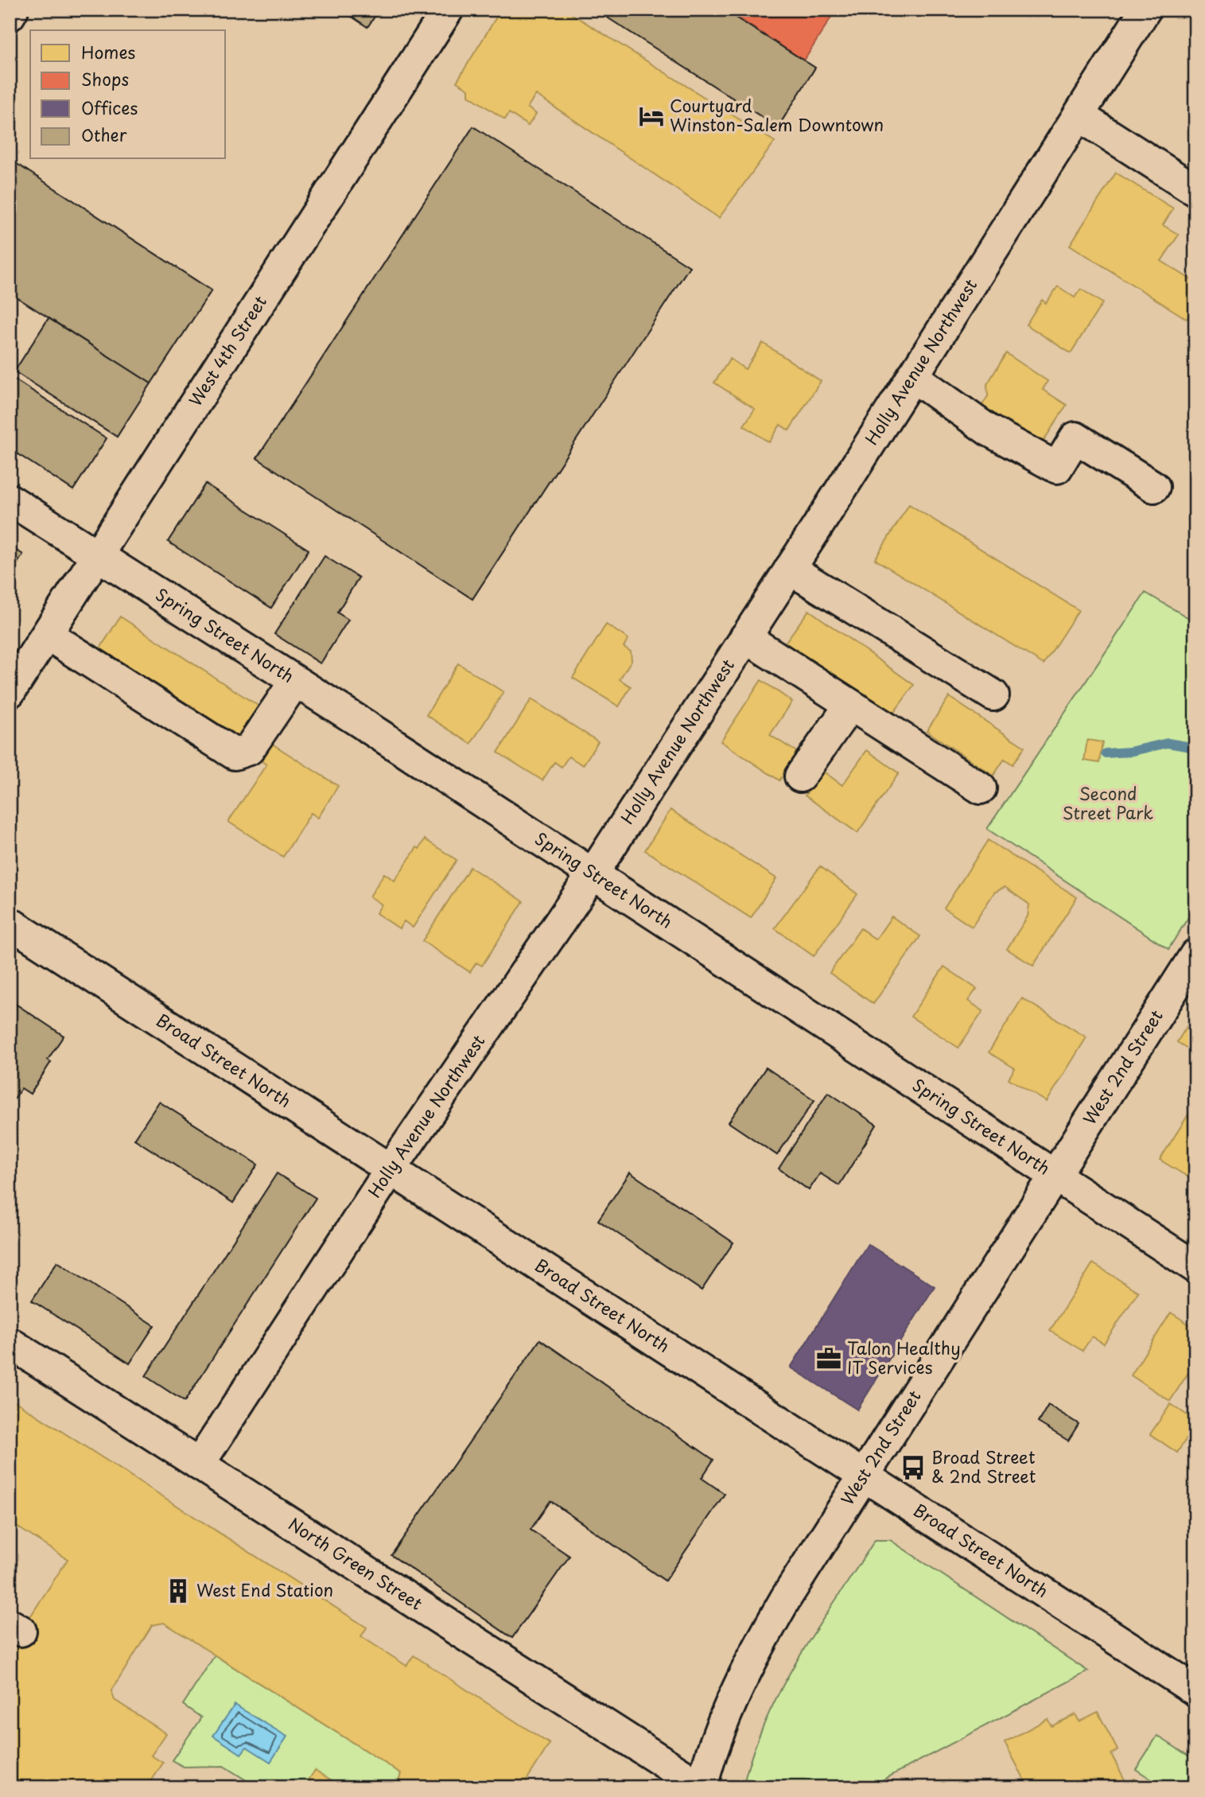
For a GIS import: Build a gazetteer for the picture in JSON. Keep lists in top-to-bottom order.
{
  "streets": {
    "street": [
      "West 4th Street",
      "Holly Avenue Northwest",
      "Spring Street North",
      "Broad Street North",
      "West 2nd Street",
      "North Green Street"
    ]
  },
  "crossings": [
    ["West 4th Street", "Spring Street North"],
    ["Holly Avenue Northwest", "Spring Street North"],
    ["Holly Avenue Northwest", "Broad Street North"],
    ["Holly Avenue Northwest", "North Green Street"],
    ["Spring Street North", "West 2nd Street"],
    ["Broad Street North", "West 2nd Street"],
    ["West 2nd Street", "North Green Street"]
  ],
  "parks": ["Second Street Park"],
  "places": {
    "hotel": ["Courtyard Winston-Salem Downtown"],
    "office": ["Talon Healthy IT Services"],
    "bus stop": ["Broad Street & 2nd Street"],
    "building": ["West End Station"]
  },
  "legend": [
    "Homes",
    "Shops",
    "Offices",
    "Other"
  ]
}
